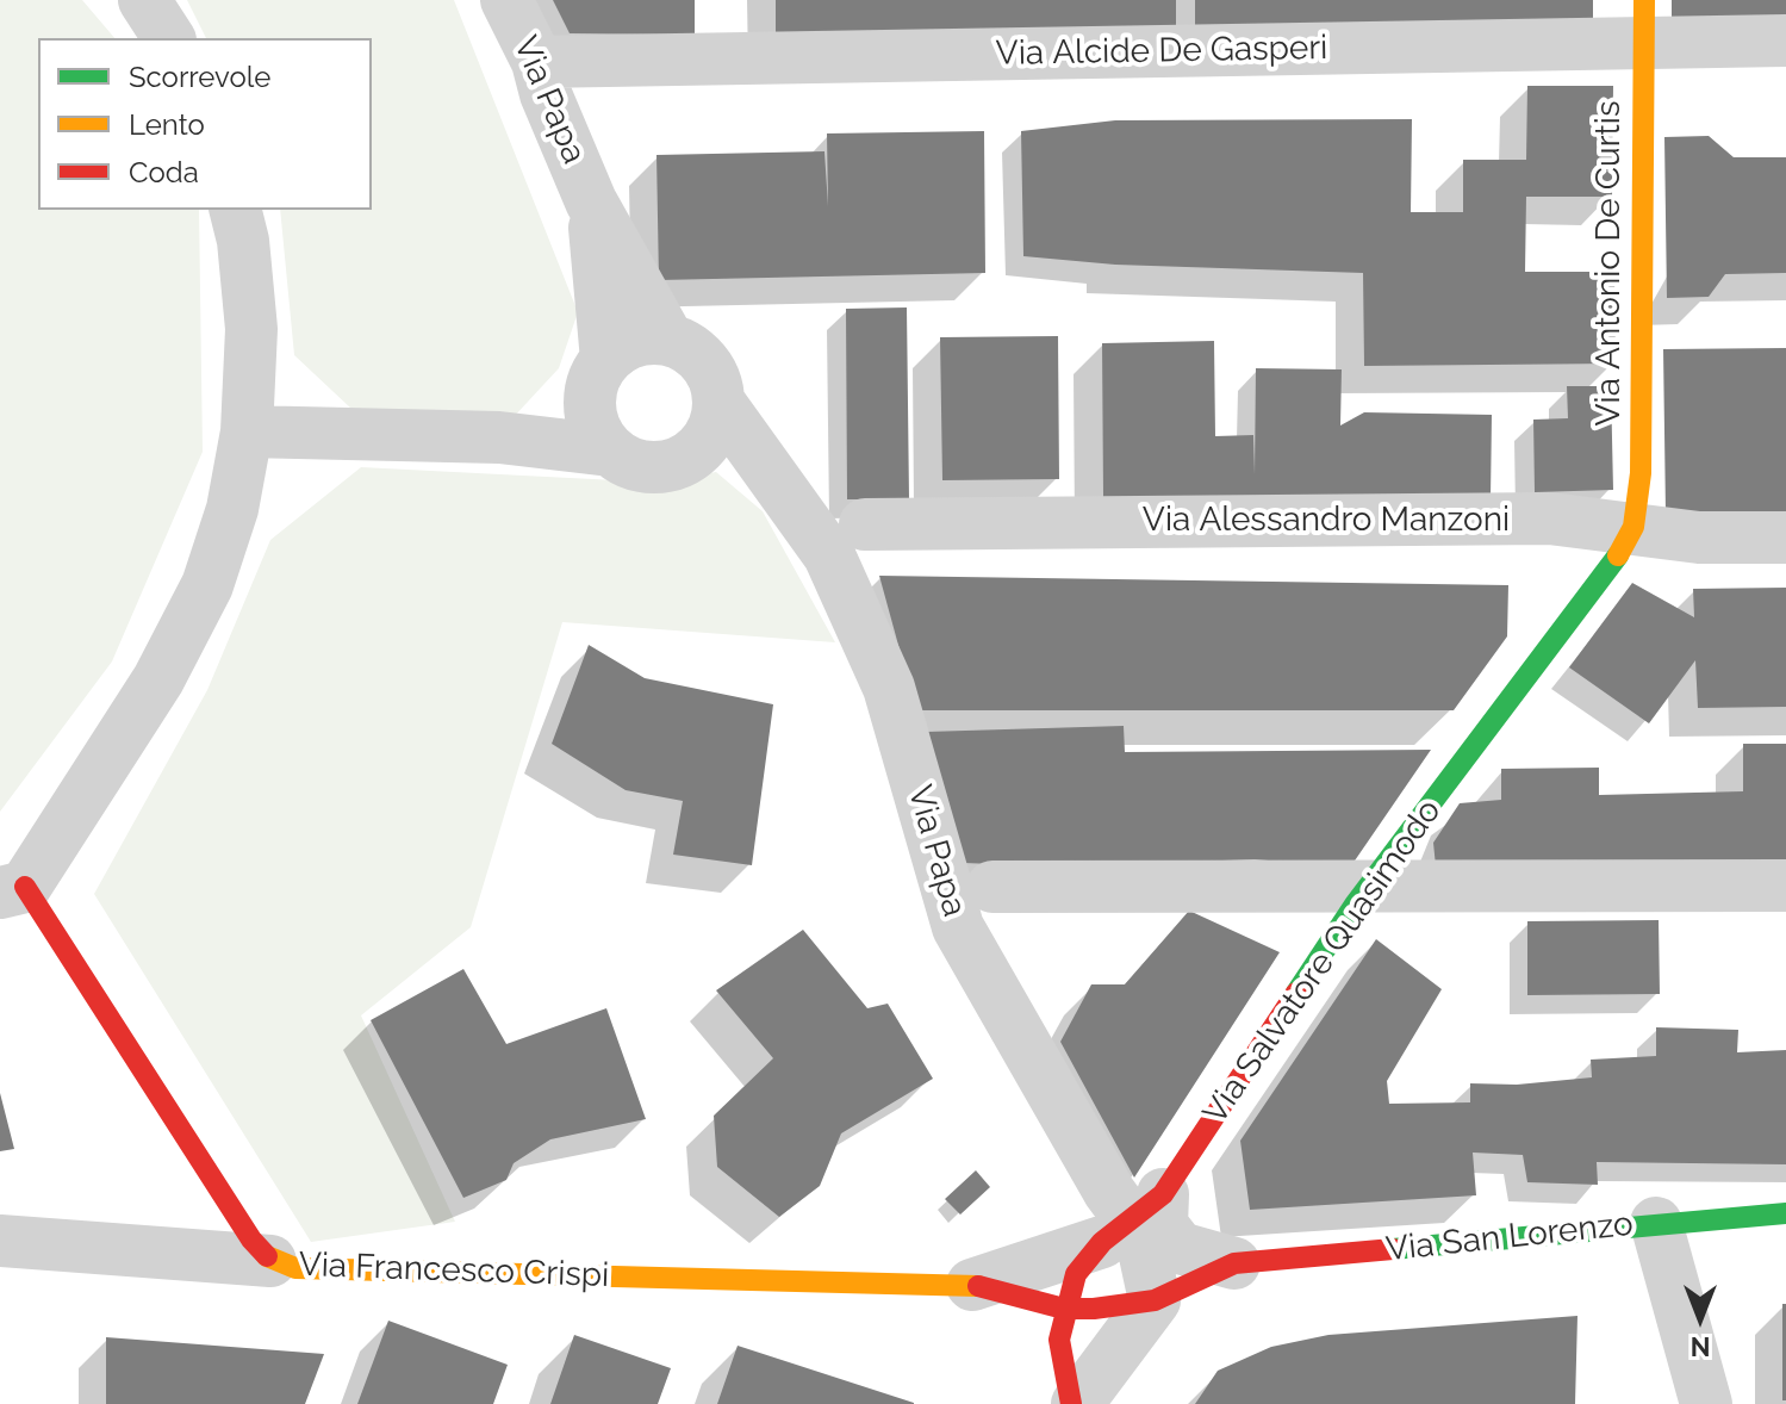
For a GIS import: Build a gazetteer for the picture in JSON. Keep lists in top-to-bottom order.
{
  "streets": {
    "street": [
      "Via Alcide De Gasperi",
      "Via Papa",
      "Via Antonio De Curtis",
      "Via Alessandro Manzoni",
      "Via Salvatore Quasimodo",
      "Via San Lorenzo",
      "Via Francesco Crispi"
    ]
  },
  "crossings": [
    ["Via Alcide De Gasperi", "Via Papa"],
    ["Via Alcide De Gasperi", "Via Antonio De Curtis"],
    ["Via Papa", "Via Salvatore Quasimodo"],
    ["Via Papa", "Via San Lorenzo"],
    ["Via Papa", "Via Francesco Crispi"],
    ["Via Antonio De Curtis", "Via Alessandro Manzoni"],
    ["Via Antonio De Curtis", "Via Salvatore Quasimodo"],
    ["Via Alessandro Manzoni", "Via Salvatore Quasimodo"],
    ["Via Salvatore Quasimodo", "Via San Lorenzo"],
    ["Via Salvatore Quasimodo", "Via Francesco Crispi"],
    ["Via San Lorenzo", "Via Francesco Crispi"]
  ],
  "legend": ["Scorrevole", "Lento", "Coda"],
  "north": "bottom"
}
